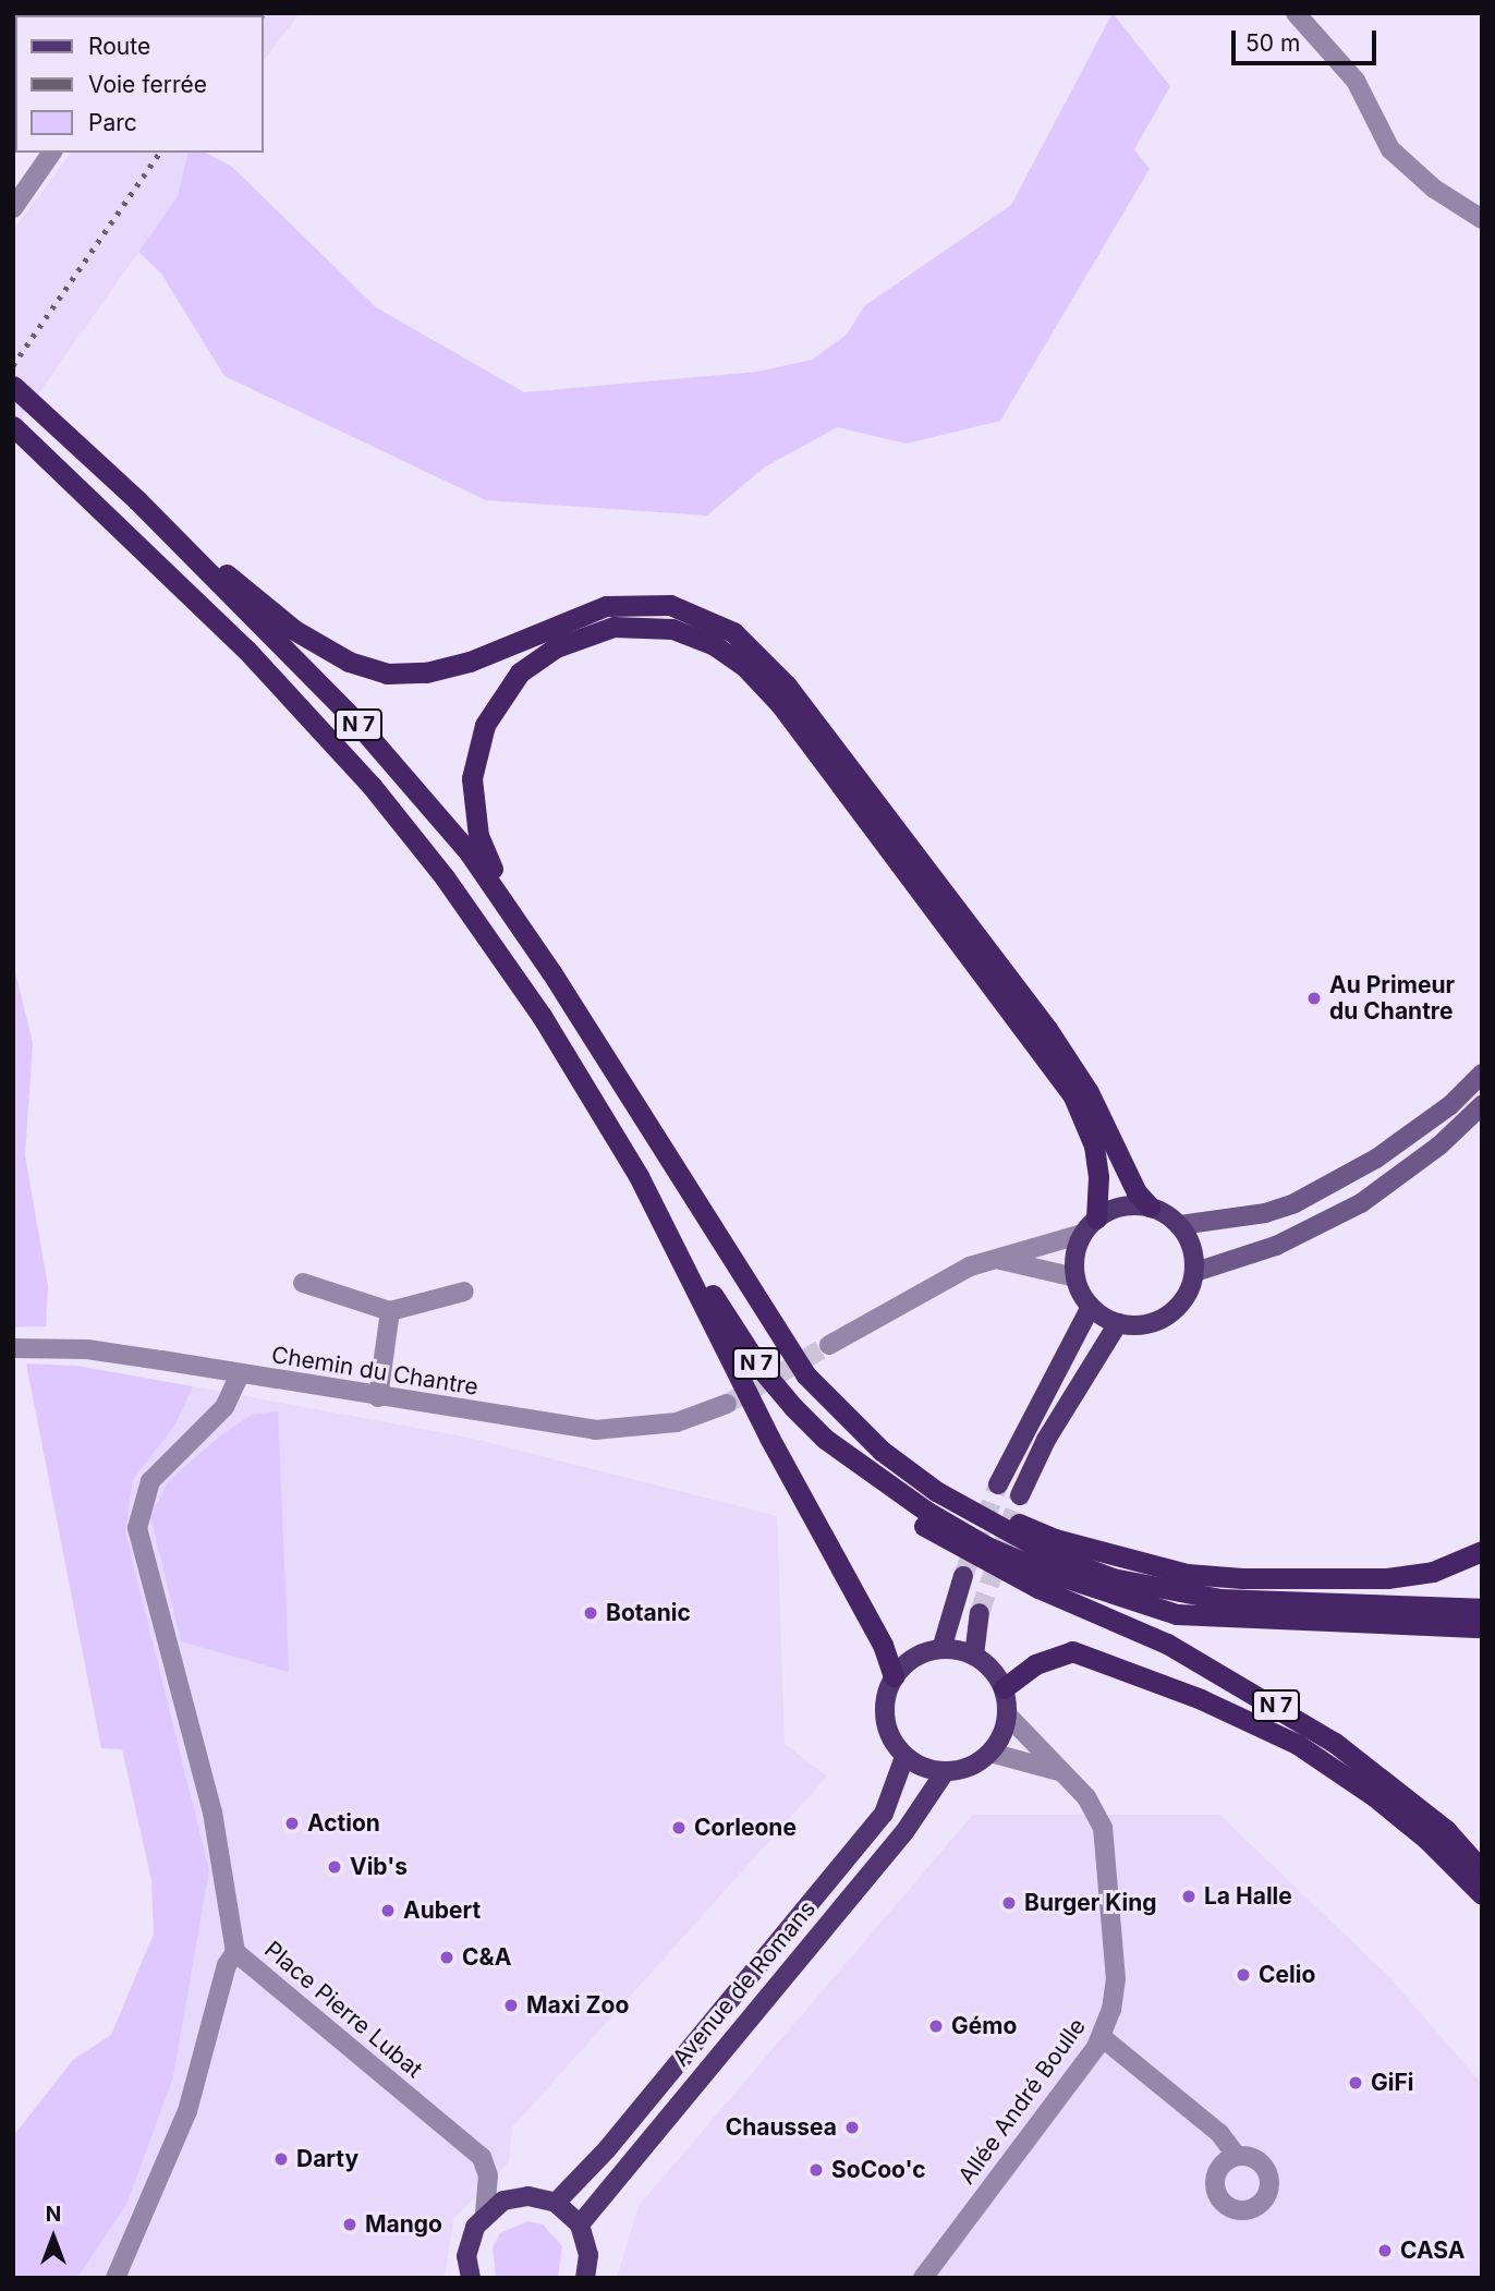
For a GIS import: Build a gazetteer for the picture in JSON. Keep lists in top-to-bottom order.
{
  "streets": {
    "highway": ["N 7"],
    "main road": ["Avenue de Romans"],
    "street": ["Chemin du Chantre", "Place Pierre Lubat", "Allée André Boulle"]
  },
  "crossings": [
    ["N 7", "Avenue de Romans"],
    ["N 7", "Allée André Boulle"],
    ["Avenue de Romans", "Allée André Boulle"]
  ],
  "places": [
    "Au Primeur du Chantre",
    "Botanic",
    "Action",
    "Corleone",
    "Vib's",
    "La Halle",
    "Burger King",
    "Aubert",
    "C&A",
    "Celio",
    "Maxi Zoo",
    "Gémo",
    "GiFi",
    "Chaussea",
    "Darty",
    "SoCoo'c",
    "Mango",
    "CASA"
  ],
  "legend": ["Route", "Voie ferrée", "Parc"],
  "scale_bar": "50 m",
  "north": "top"
}
